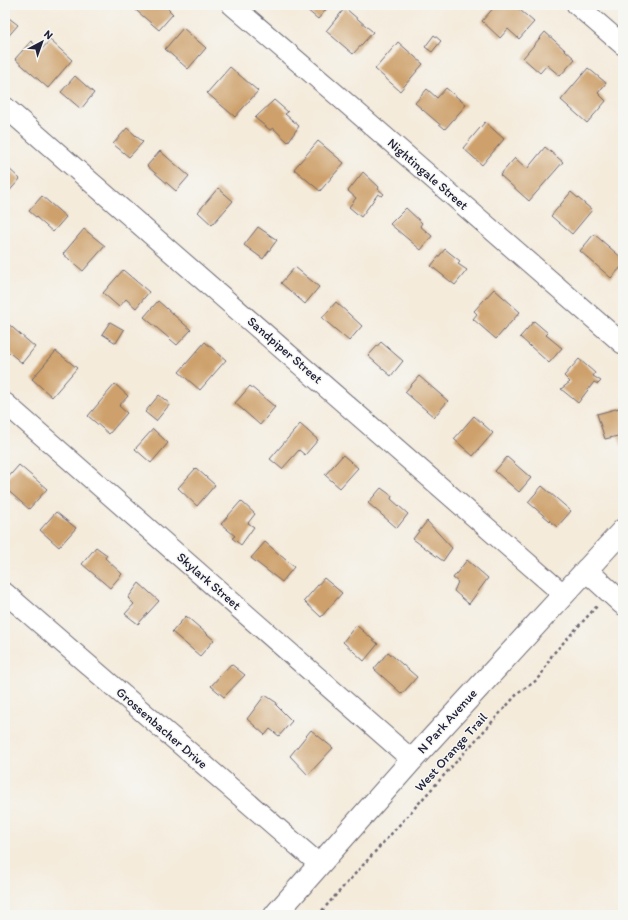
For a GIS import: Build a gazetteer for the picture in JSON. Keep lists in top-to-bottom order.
{
  "streets": {
    "main road": ["N Park Avenue"],
    "street": [
      "Nightingale Street",
      "Sandpiper Street",
      "Skylark Street",
      "Grossenbacher Drive"
    ],
    "path": ["West Orange Trail"]
  },
  "crossings": [
    ["Sandpiper Street", "N Park Avenue"],
    ["Skylark Street", "N Park Avenue"],
    ["N Park Avenue", "Grossenbacher Drive"]
  ],
  "north": "top right"
}
